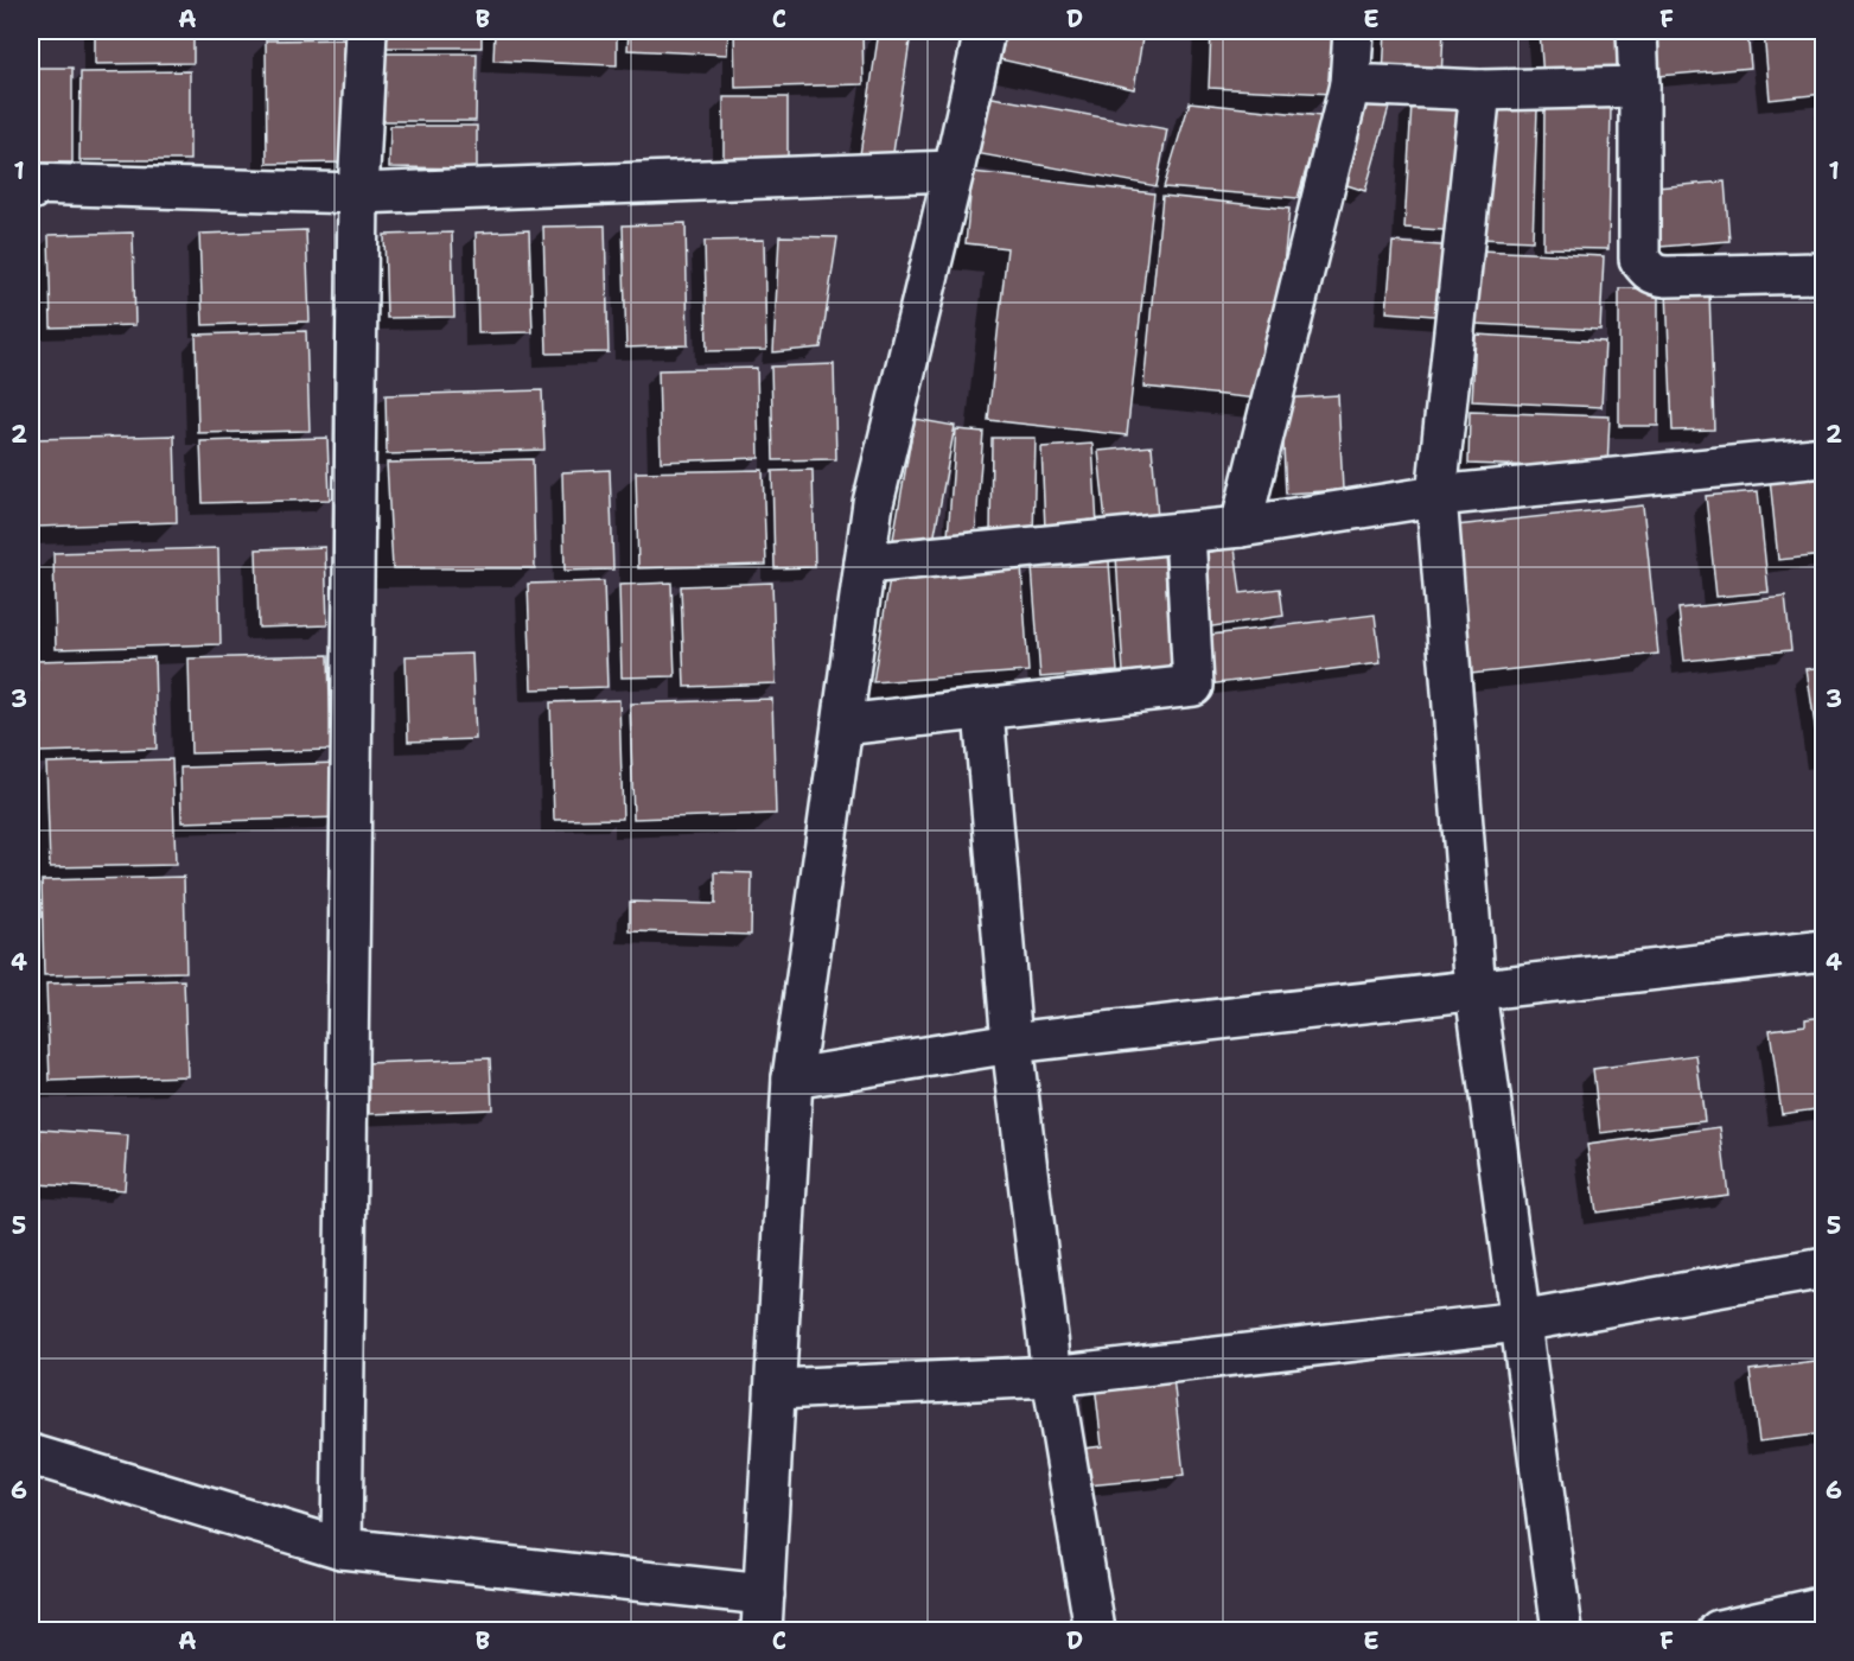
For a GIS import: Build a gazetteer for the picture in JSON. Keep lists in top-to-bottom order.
{
  "grid": {
    "columns": [
      "A",
      "B",
      "C",
      "D",
      "E",
      "F"
    ],
    "rows": [
      "1",
      "2",
      "3",
      "4",
      "5",
      "6"
    ]
  }
}
